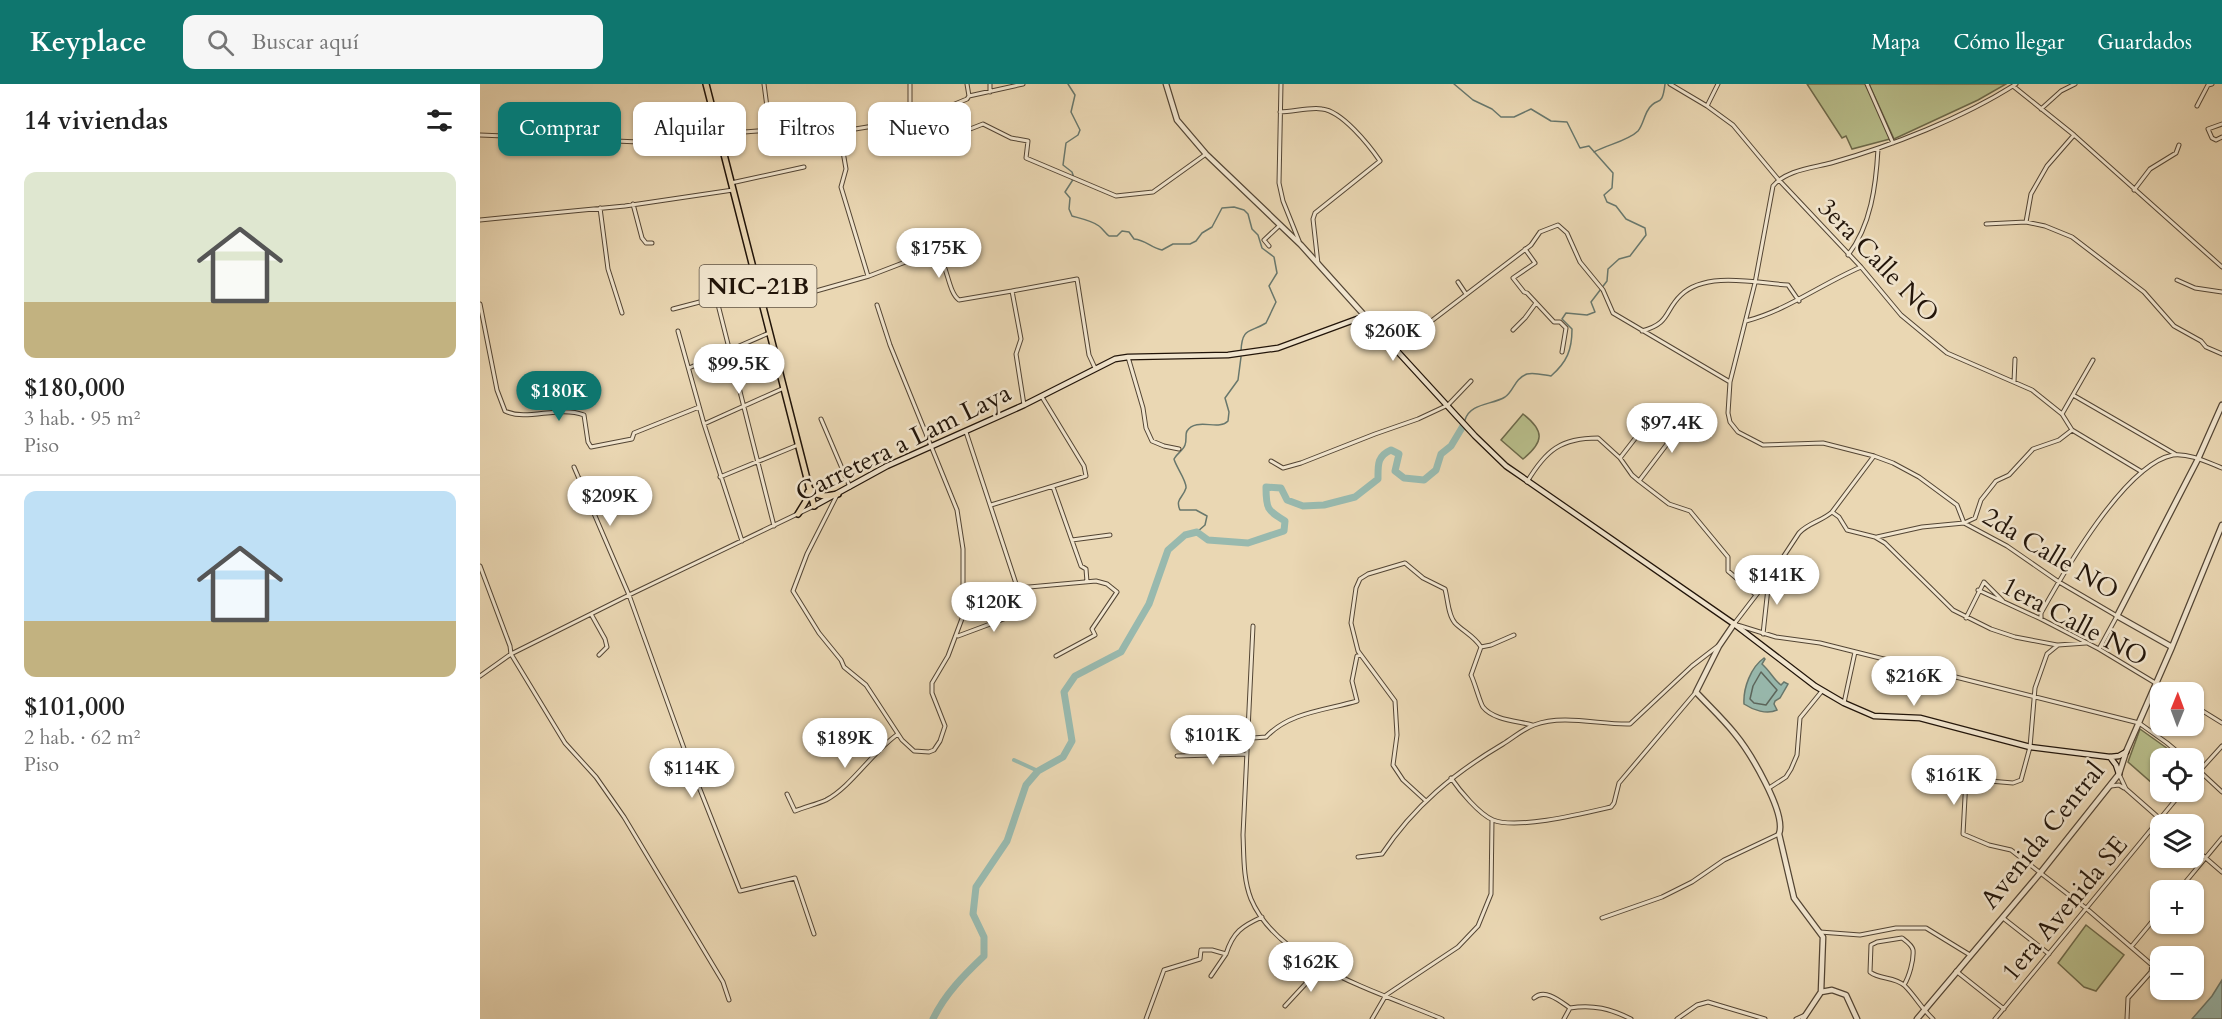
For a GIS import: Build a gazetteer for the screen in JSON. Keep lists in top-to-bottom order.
{
  "streets": {
    "highway": ["NIC-21B"],
    "street": [
      "3era Calle NO",
      "Carretera a Lam Laya",
      "2da Calle NO",
      "1era Calle NO",
      "Avenida Central",
      "1era Avenida SE"
    ]
  },
  "crossings": [
    ["NIC-21B", "Carretera a Lam Laya"],
    ["2da Calle NO", "Avenida Central"]
  ],
  "north": "top",
  "page": {
    "header": "Keyplace",
    "search": "Buscar aquí",
    "nav": ["Mapa", "Cómo llegar", "Guardados"],
    "heading": "14 viviendas",
    "chip": [
      "Comprar",
      "Alquilar",
      "Filtros",
      "Nuevo"
    ],
    "list": [
      {
        "name": "$180,000",
        "note": "3 hab. · 95 m² · Piso"
      },
      {
        "name": "$101,000",
        "note": "2 hab. · 62 m² · Piso"
      }
    ],
    "price": [
      "$175K",
      "$260K",
      "$99.5K",
      "$180K",
      "$97.4K",
      "$209K",
      "$141K",
      "$120K",
      "$216K",
      "$101K",
      "$189K",
      "$114K",
      "$161K",
      "$162K"
    ],
    "map_buttons": ["+", "−"]
  }
}
